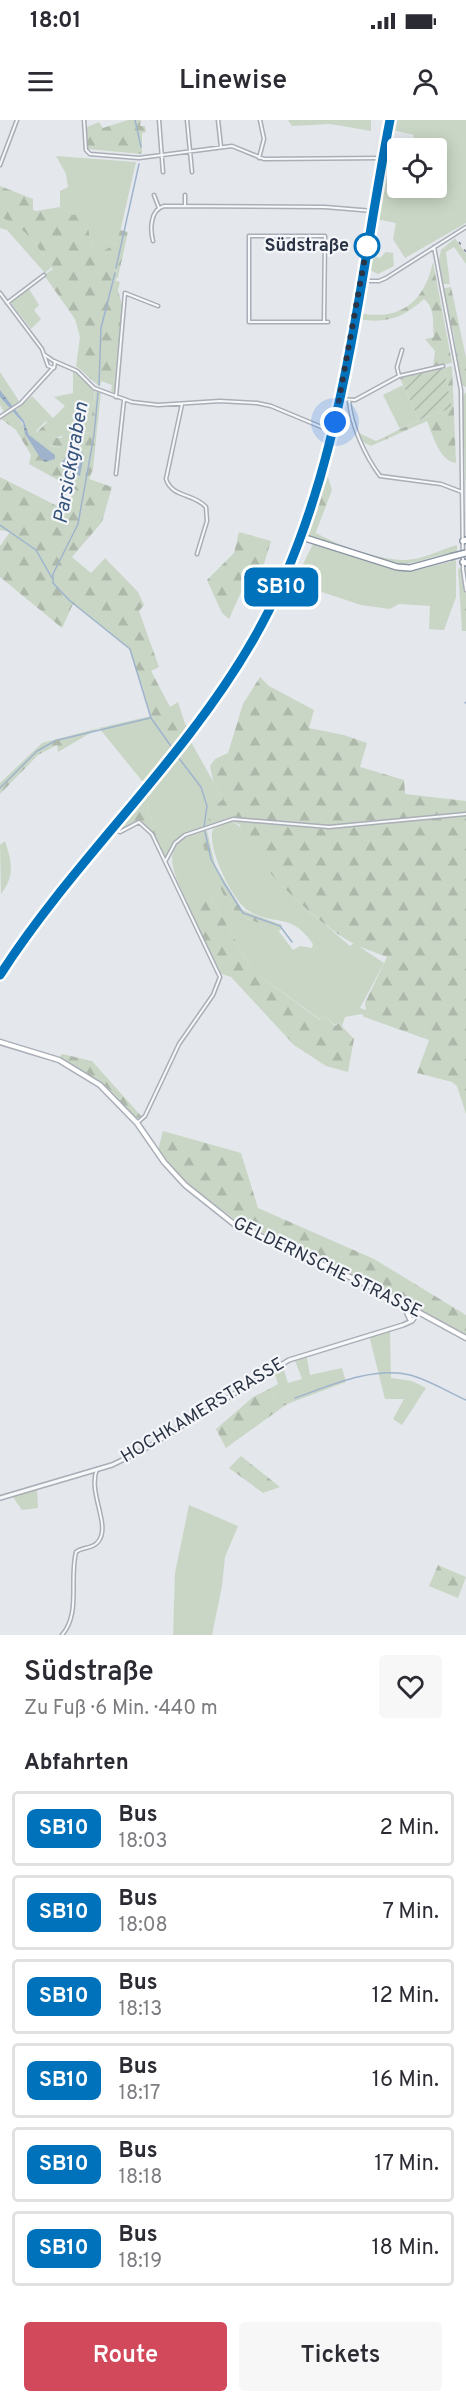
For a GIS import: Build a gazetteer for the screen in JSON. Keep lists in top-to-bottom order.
{
  "streets": {
    "main road": ["GELDERNSCHE STRASSE"],
    "street": ["HOCHKAMERSTRASSE"]
  },
  "crossings": [
    ["GELDERNSCHE STRASSE", "HOCHKAMERSTRASSE"]
  ],
  "water": ["Parsickgraben"],
  "places": ["Südstraße"],
  "lines": ["bus line SB10"],
  "page": {
    "status": "18:01",
    "header": "Linewise",
    "on_map": "SB10",
    "heading": [
      ["Südstraße", "Zu Fuß · 6 Min. · 440 m"],
      "Abfahrten"
    ],
    "list": [
      {
        "mark": "SB10",
        "name": "Bus",
        "note": "18:03",
        "value": "2 Min."
      },
      {
        "mark": "SB10",
        "name": "Bus",
        "note": "18:08",
        "value": "7 Min."
      },
      {
        "mark": "SB10",
        "name": "Bus",
        "note": "18:13",
        "value": "12 Min."
      },
      {
        "mark": "SB10",
        "name": "Bus",
        "note": "18:17",
        "value": "16 Min."
      },
      {
        "mark": "SB10",
        "name": "Bus",
        "note": "18:18",
        "value": "17 Min."
      },
      {
        "mark": "SB10",
        "name": "Bus",
        "note": "18:19",
        "value": "18 Min."
      }
    ],
    "buttons": ["Route", "Tickets"]
  }
}
